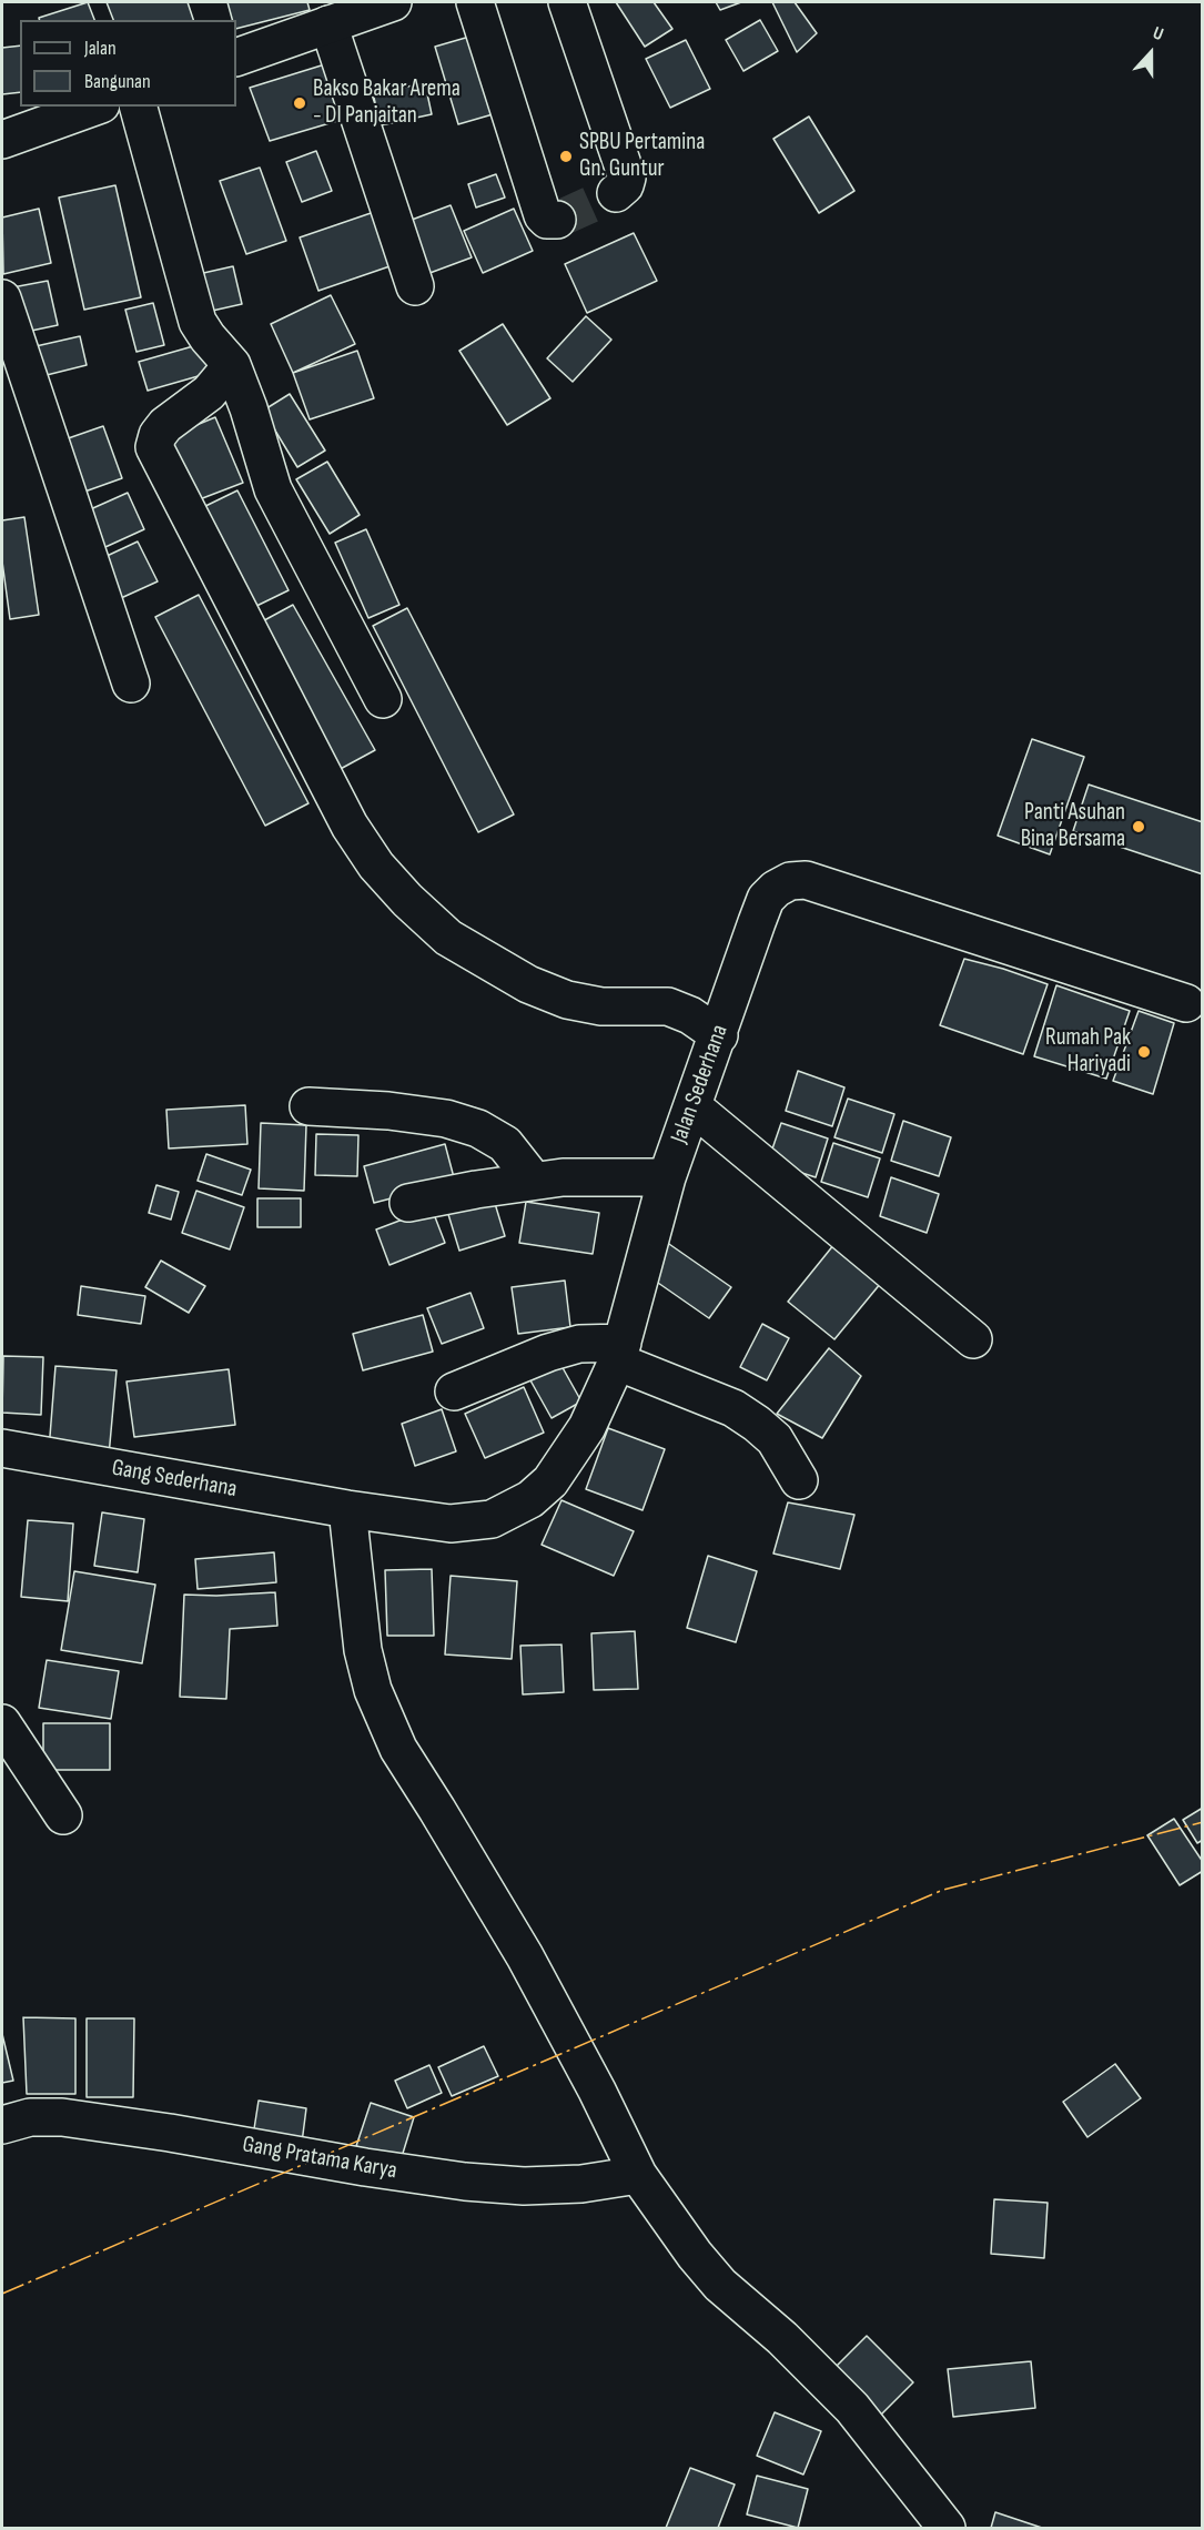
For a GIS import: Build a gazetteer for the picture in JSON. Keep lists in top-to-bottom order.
{
  "streets": {
    "street": ["Jalan Sederhana", "Gang Sederhana", "Gang Pratama Karya"]
  },
  "crossings": [
    ["Jalan Sederhana", "Gang Sederhana"]
  ],
  "places": [
    "Bakso Bakar Arema - DI Panjaitan",
    "SPBU Pertamina Gn. Guntur",
    "Panti Asuhan Bina Bersama",
    "Rumah Pak Hariyadi"
  ],
  "legend": ["Jalan", "Bangunan"],
  "north": "top"
}
